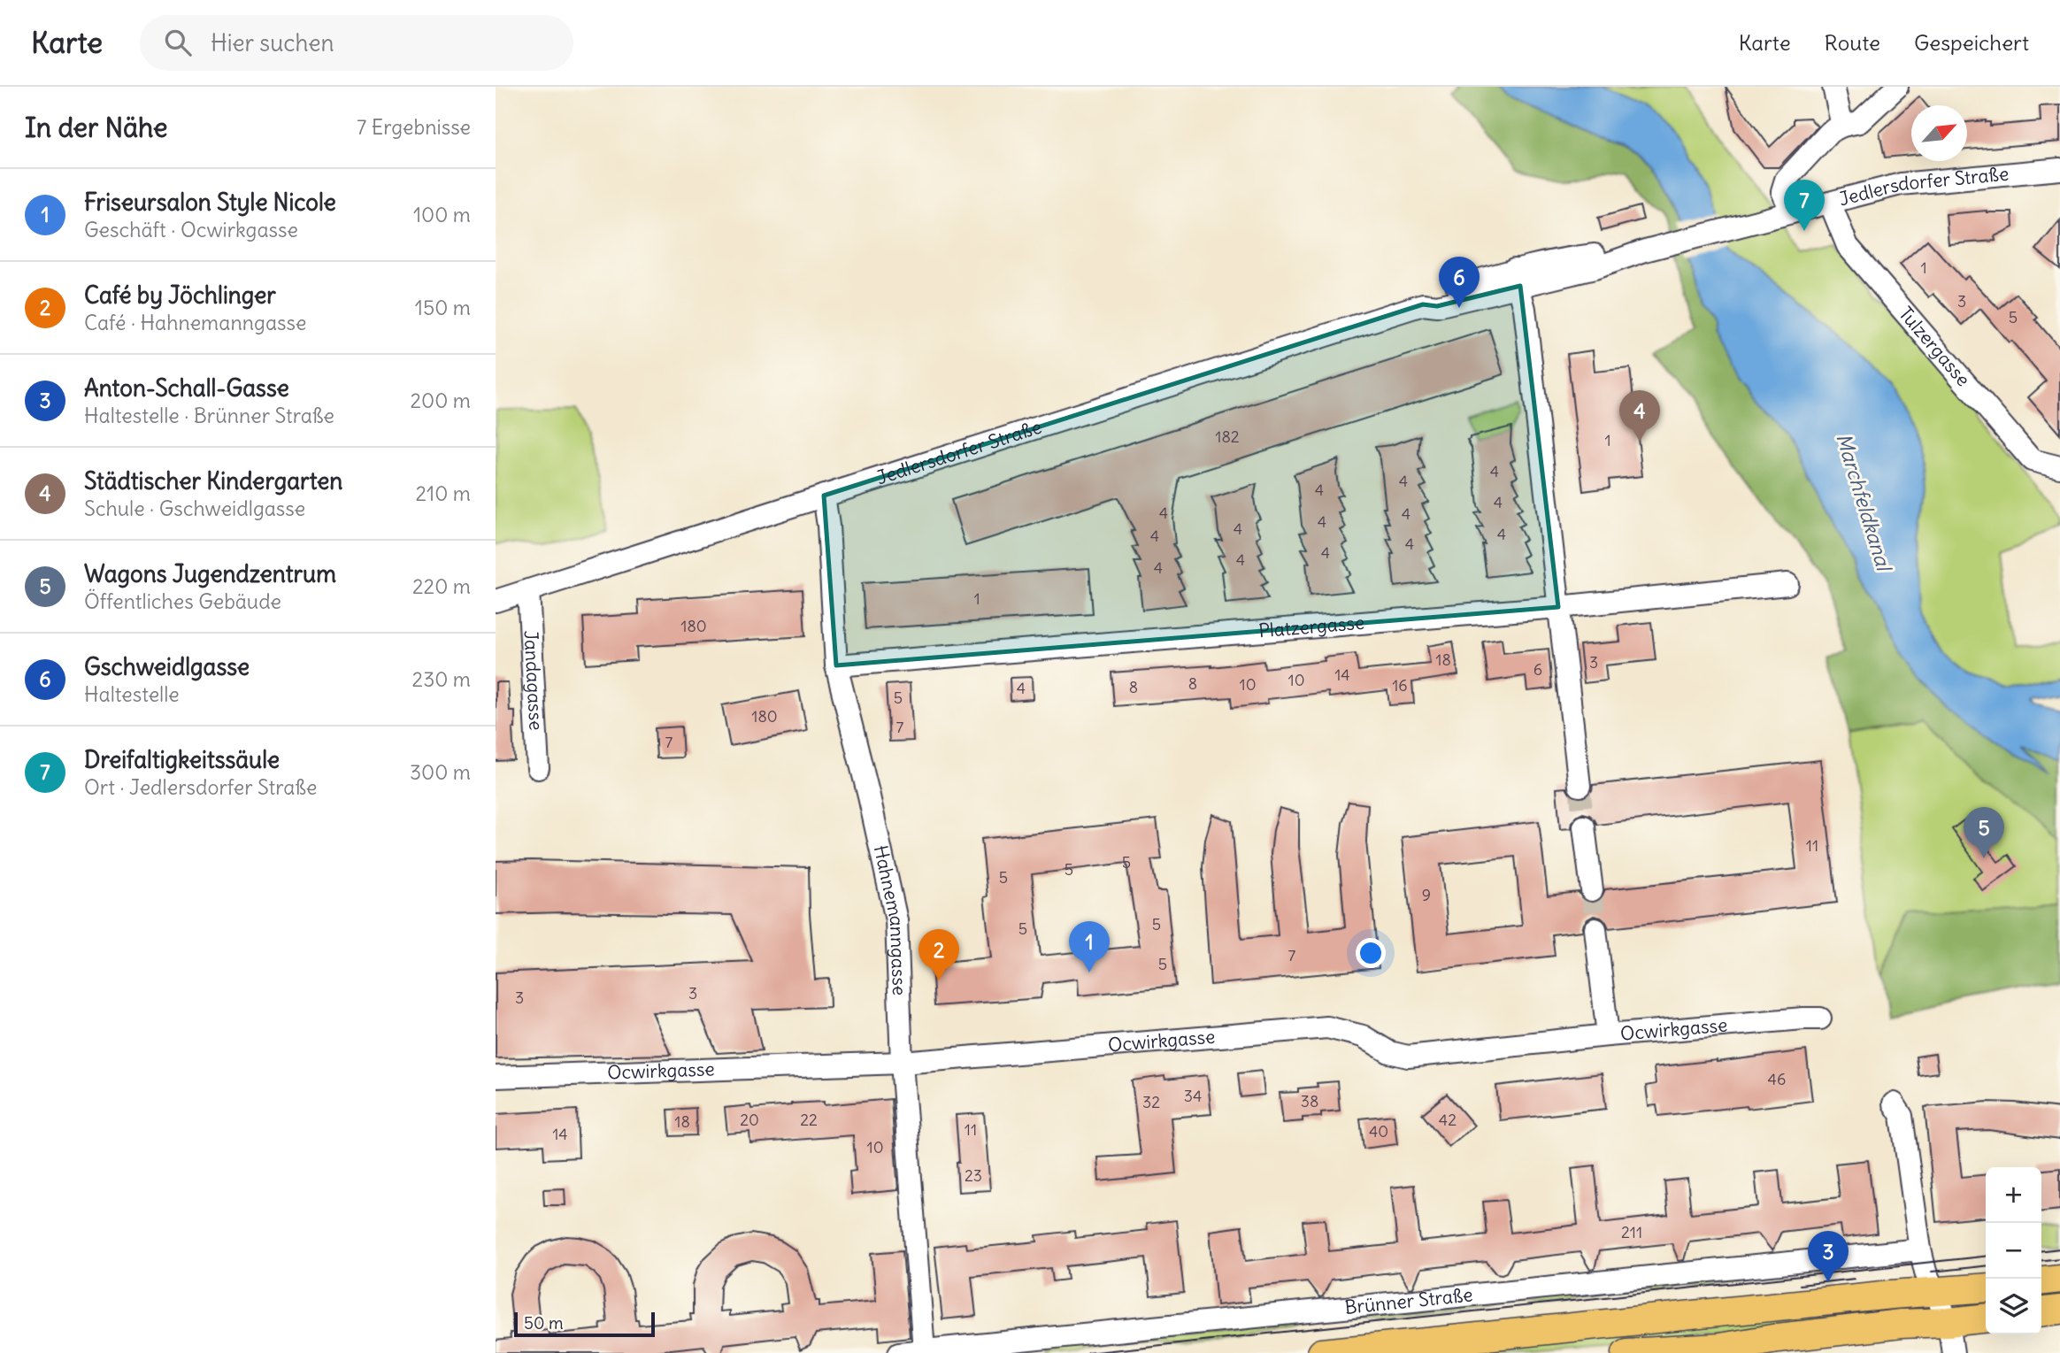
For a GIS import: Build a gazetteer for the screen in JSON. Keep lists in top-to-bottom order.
{
  "streets": {
    "street": [
      "Jedlersdorfer Straße",
      "Tulzergasse",
      "Platzergasse",
      "Jandagasse",
      "Hahnemanngasse",
      "Ocwirkgasse",
      "Brünner Straße"
    ]
  },
  "crossings": [
    ["Jedlersdorfer Straße", "Tulzergasse"],
    ["Jedlersdorfer Straße", "Jandagasse"],
    ["Jedlersdorfer Straße", "Hahnemanngasse"],
    ["Platzergasse", "Hahnemanngasse"],
    ["Hahnemanngasse", "Ocwirkgasse"],
    ["Hahnemanngasse", "Brünner Straße"]
  ],
  "water": ["Marchfeldkanal"],
  "house_numbers": [
    "1",
    "3",
    "5",
    "182",
    "1",
    "4",
    "4",
    "4",
    "4",
    "4",
    "4",
    "4",
    "4",
    "4",
    "4",
    "4",
    "4",
    "4",
    "4",
    "1",
    "180",
    "18",
    "3",
    "6",
    "14",
    "10",
    "8",
    "10",
    "16",
    "8",
    "4",
    "5",
    "180",
    "7",
    "7",
    "11",
    "5",
    "5",
    "5",
    "9",
    "5",
    "5",
    "7",
    "5",
    "3",
    "3",
    "46",
    "34",
    "38",
    "32",
    "20",
    "22",
    "42",
    "18",
    "11",
    "40",
    "14",
    "10",
    "23",
    "211"
  ],
  "scale_bar": "50 m",
  "north": "top right",
  "page": {
    "header": "Karte",
    "search": "Hier suchen",
    "nav": ["Karte", "Route", "Gespeichert"],
    "heading": ["In der Nähe", "7 Ergebnisse"],
    "list": [
      {
        "mark": "1",
        "name": "Friseursalon Style Nicole",
        "note": "Geschäft · Ocwirkgasse",
        "value": "100 m"
      },
      {
        "mark": "2",
        "name": "Café by Jöchlinger",
        "note": "Café · Hahnemanngasse",
        "value": "150 m"
      },
      {
        "mark": "3",
        "name": "Anton-Schall-Gasse",
        "note": "Haltestelle · Brünner Straße",
        "value": "200 m"
      },
      {
        "mark": "4",
        "name": "Städtischer Kindergarten",
        "note": "Schule · Gschweidlgasse",
        "value": "210 m"
      },
      {
        "mark": "5",
        "name": "Wagons Jugendzentrum",
        "note": "Öffentliches Gebäude",
        "value": "220 m"
      },
      {
        "mark": "6",
        "name": "Gschweidlgasse",
        "note": "Haltestelle",
        "value": "230 m"
      },
      {
        "mark": "7",
        "name": "Dreifaltigkeitssäule",
        "note": "Ort · Jedlersdorfer Straße",
        "value": "300 m"
      }
    ],
    "pins": [
      "7",
      "6",
      "4",
      "5",
      "1",
      "2",
      "3"
    ],
    "map_buttons": ["+", "−"],
    "scale": "50 m"
  }
}
